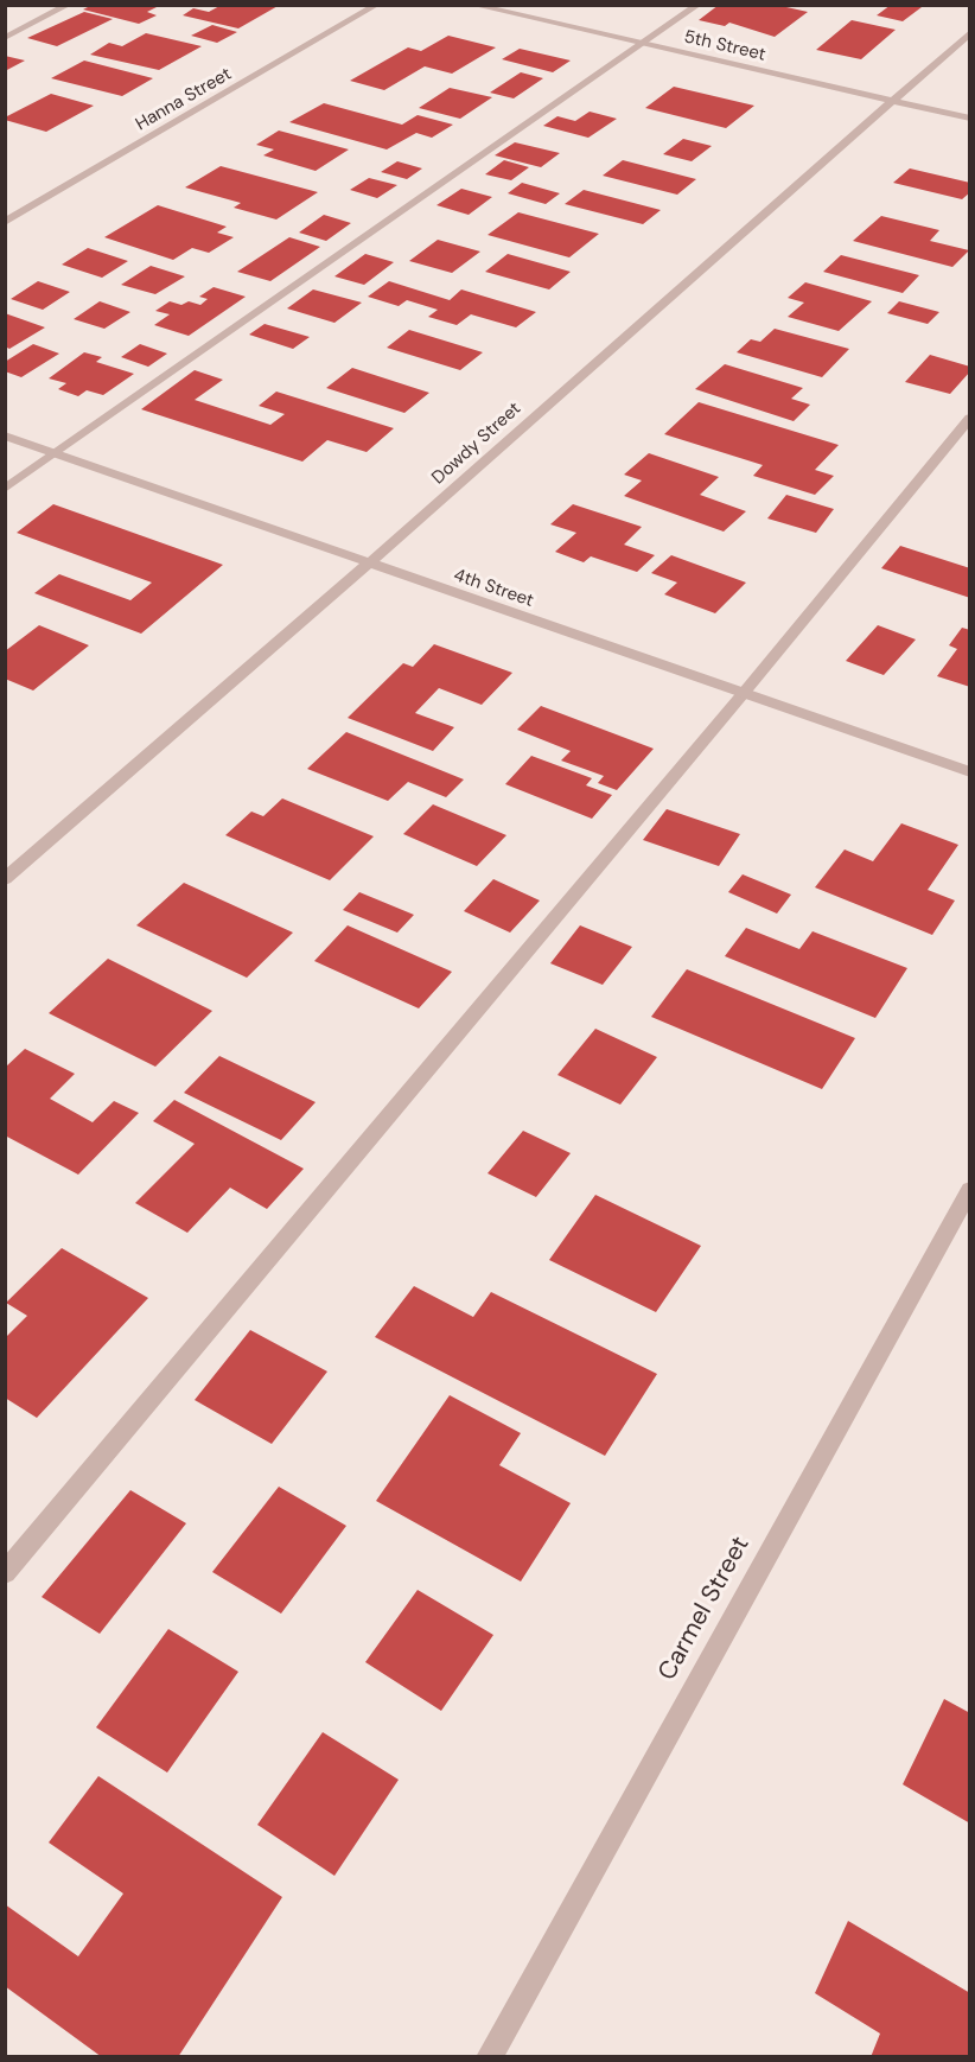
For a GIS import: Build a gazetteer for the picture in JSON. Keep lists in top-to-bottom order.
{
  "streets": {
    "street": [
      "5th Street",
      "Hanna Street",
      "Dowdy Street",
      "4th Street",
      "Carmel Street"
    ]
  },
  "crossings": [
    ["5th Street", "Dowdy Street"],
    ["Dowdy Street", "4th Street"]
  ]
}
